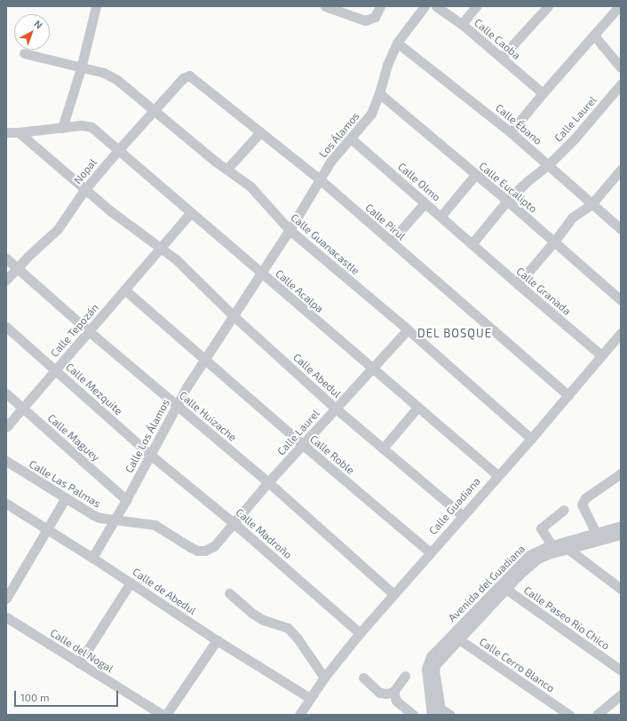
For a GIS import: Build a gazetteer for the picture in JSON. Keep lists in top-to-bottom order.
{
  "streets": {
    "street": [
      "Calle Caoba",
      "Calle Laurel",
      "Calle Ébano",
      "Los Álamos",
      "Nopal",
      "Calle Olmo",
      "Calle Eucalipto",
      "Calle Pirul",
      "Calle Guanacastle",
      "Calle Acalpa",
      "Calle Granada",
      "Calle Tepozán",
      "Calle Abedul",
      "Calle Mezquite",
      "Calle Huizache",
      "Calle Los Álamos",
      "Calle Maguey",
      "Calle Roble",
      "Calle Las Palmas",
      "Calle Guadiana",
      "Calle Madroño",
      "Avenida del Guadiana",
      "Calle de Abedul",
      "Calle Paseo Río Chico",
      "Calle del Nogal",
      "Calle Cerro Blanco"
    ]
  },
  "crossings": [
    ["Calle Laurel", "Calle Ébano"],
    ["Calle Laurel", "Calle Olmo"],
    ["Calle Laurel", "Calle Eucalipto"],
    ["Calle Laurel", "Calle Guanacastle"],
    ["Calle Laurel", "Calle Acalpa"],
    ["Calle Laurel", "Calle Granada"],
    ["Calle Laurel", "Calle Abedul"],
    ["Calle Laurel", "Calle Huizache"],
    ["Calle Laurel", "Calle Los Álamos"],
    ["Calle Laurel", "Calle Roble"],
    ["Calle Laurel", "Calle Las Palmas"],
    ["Calle Laurel", "Calle Madroño"],
    ["Calle Ébano", "Los Álamos"],
    ["Los Álamos", "Calle Olmo"],
    ["Los Álamos", "Calle Eucalipto"],
    ["Los Álamos", "Calle Pirul"],
    ["Los Álamos", "Calle Guanacastle"],
    ["Los Álamos", "Calle Acalpa"],
    ["Los Álamos", "Calle Los Álamos"],
    ["Nopal", "Calle Pirul"],
    ["Nopal", "Calle Guanacastle"],
    ["Nopal", "Calle Acalpa"],
    ["Nopal", "Calle Abedul"],
    ["Nopal", "Calle Huizache"],
    ["Calle Olmo", "Calle Granada"],
    ["Calle Pirul", "Calle Guadiana"],
    ["Calle Guanacastle", "Calle Guadiana"],
    ["Calle Acalpa", "Calle Tepozán"],
    ["Calle Acalpa", "Calle Los Álamos"],
    ["Calle Acalpa", "Calle Guadiana"],
    ["Calle Granada", "Calle Guadiana"],
    ["Calle Tepozán", "Calle Abedul"],
    ["Calle Tepozán", "Calle Mezquite"],
    ["Calle Tepozán", "Calle Huizache"],
    ["Calle Tepozán", "Calle Maguey"],
    ["Calle Tepozán", "Calle Roble"],
    ["Calle Abedul", "Calle Los Álamos"],
    ["Calle Abedul", "Calle Guadiana"],
    ["Calle Mezquite", "Calle Los Álamos"],
    ["Calle Mezquite", "Calle Madroño"],
    ["Calle Huizache", "Calle Los Álamos"],
    ["Calle Huizache", "Calle Guadiana"],
    ["Calle Los Álamos", "Calle Maguey"],
    ["Calle Los Álamos", "Calle Roble"],
    ["Calle Los Álamos", "Calle Las Palmas"],
    ["Calle Los Álamos", "Calle Madroño"],
    ["Calle Los Álamos", "Calle de Abedul"],
    ["Calle Roble", "Calle Guadiana"],
    ["Calle Guadiana", "Calle Madroño"],
    ["Calle Guadiana", "Calle de Abedul"],
    ["Avenida del Guadiana", "Calle Paseo Río Chico"],
    ["Avenida del Guadiana", "Calle Cerro Blanco"]
  ],
  "districts": ["DEL BOSQUE"],
  "scale_bar": "100 m",
  "north": "top right"
}
